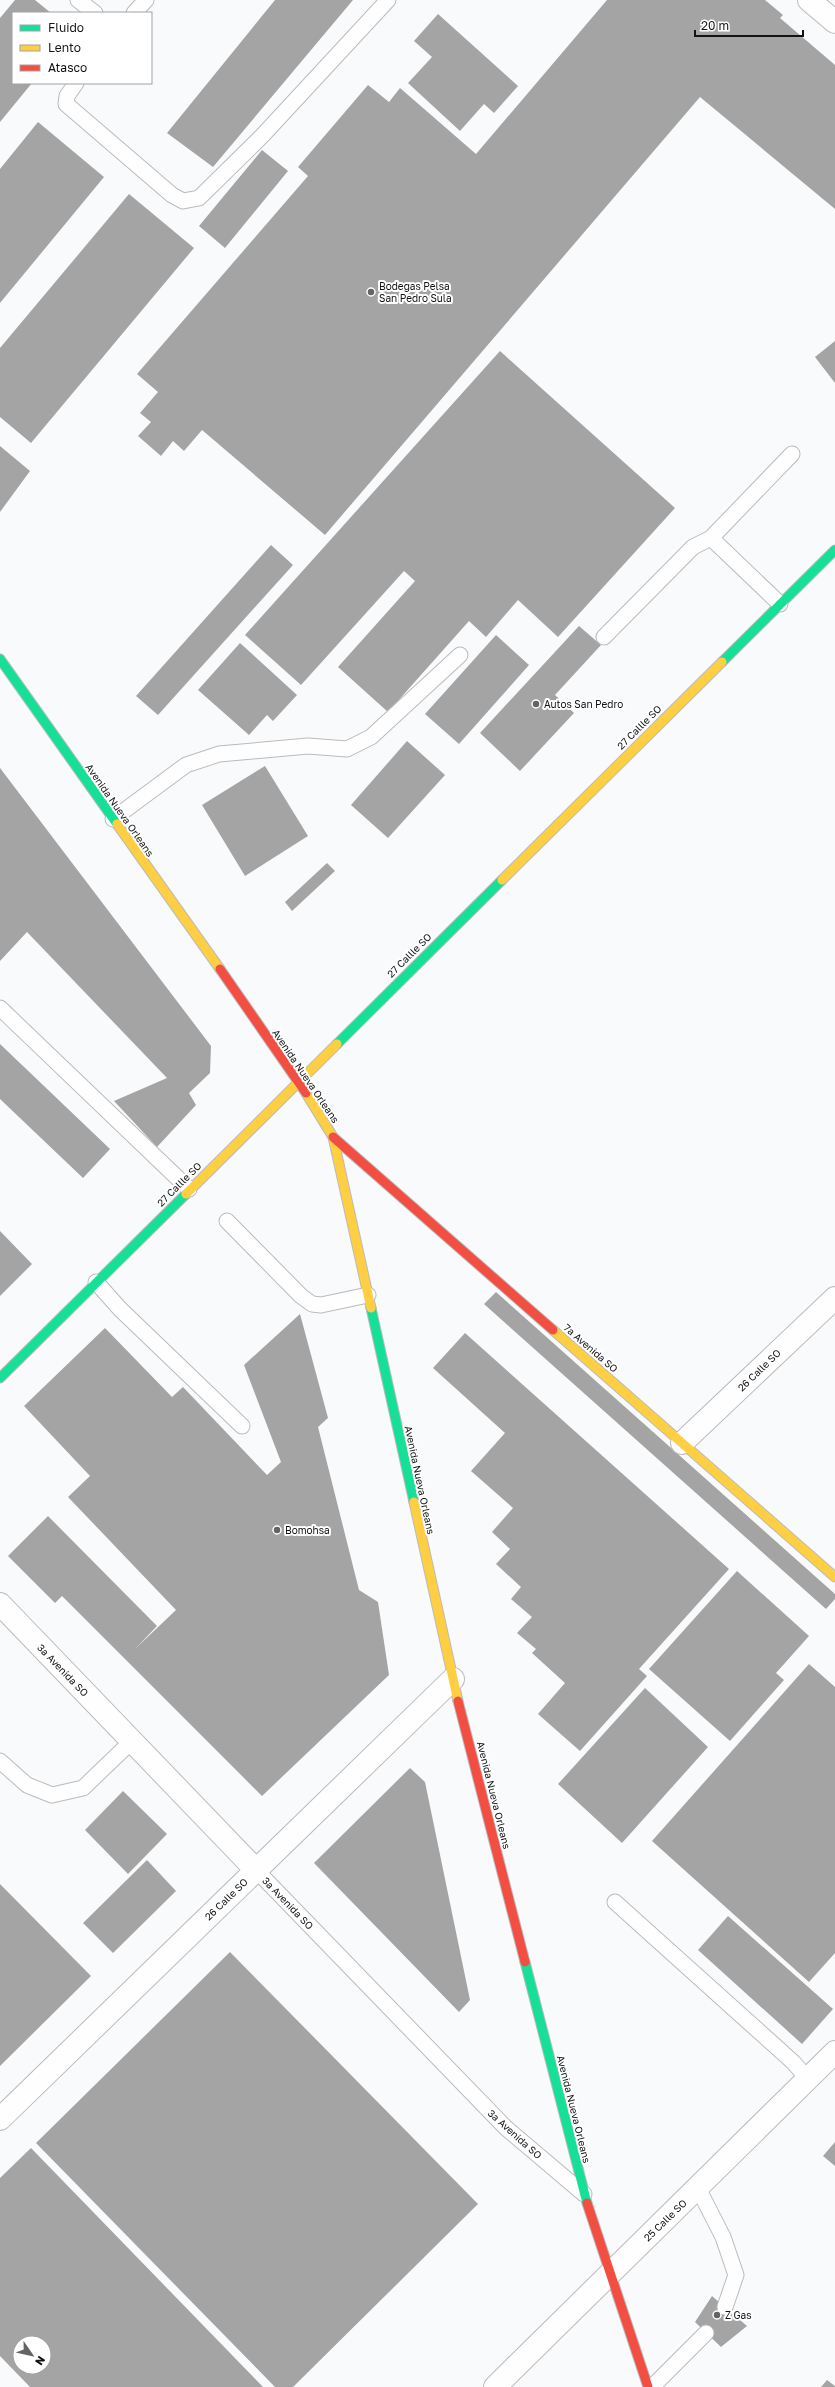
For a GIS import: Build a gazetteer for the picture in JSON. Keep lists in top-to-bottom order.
{
  "streets": {
    "street": [
      "27 Callle SO",
      "Avenida Nueva Orleans",
      "7a Avenida SO",
      "26 Calle SO",
      "3a Avenida SO",
      "25 Calle SO"
    ]
  },
  "crossings": [
    ["27 Callle SO", "Avenida Nueva Orleans"],
    ["Avenida Nueva Orleans", "7a Avenida SO"],
    ["Avenida Nueva Orleans", "26 Calle SO"],
    ["Avenida Nueva Orleans", "3a Avenida SO"],
    ["Avenida Nueva Orleans", "25 Calle SO"],
    ["7a Avenida SO", "26 Calle SO"],
    ["26 Calle SO", "3a Avenida SO"]
  ],
  "places": [
    "Bodegas Pelsa San Pedro Sula",
    "Autos San Pedro",
    "Bomohsa",
    "Z Gas"
  ],
  "legend": ["Fluido", "Lento", "Atasco"],
  "scale_bar": "20 m",
  "north": "bottom right"
}
